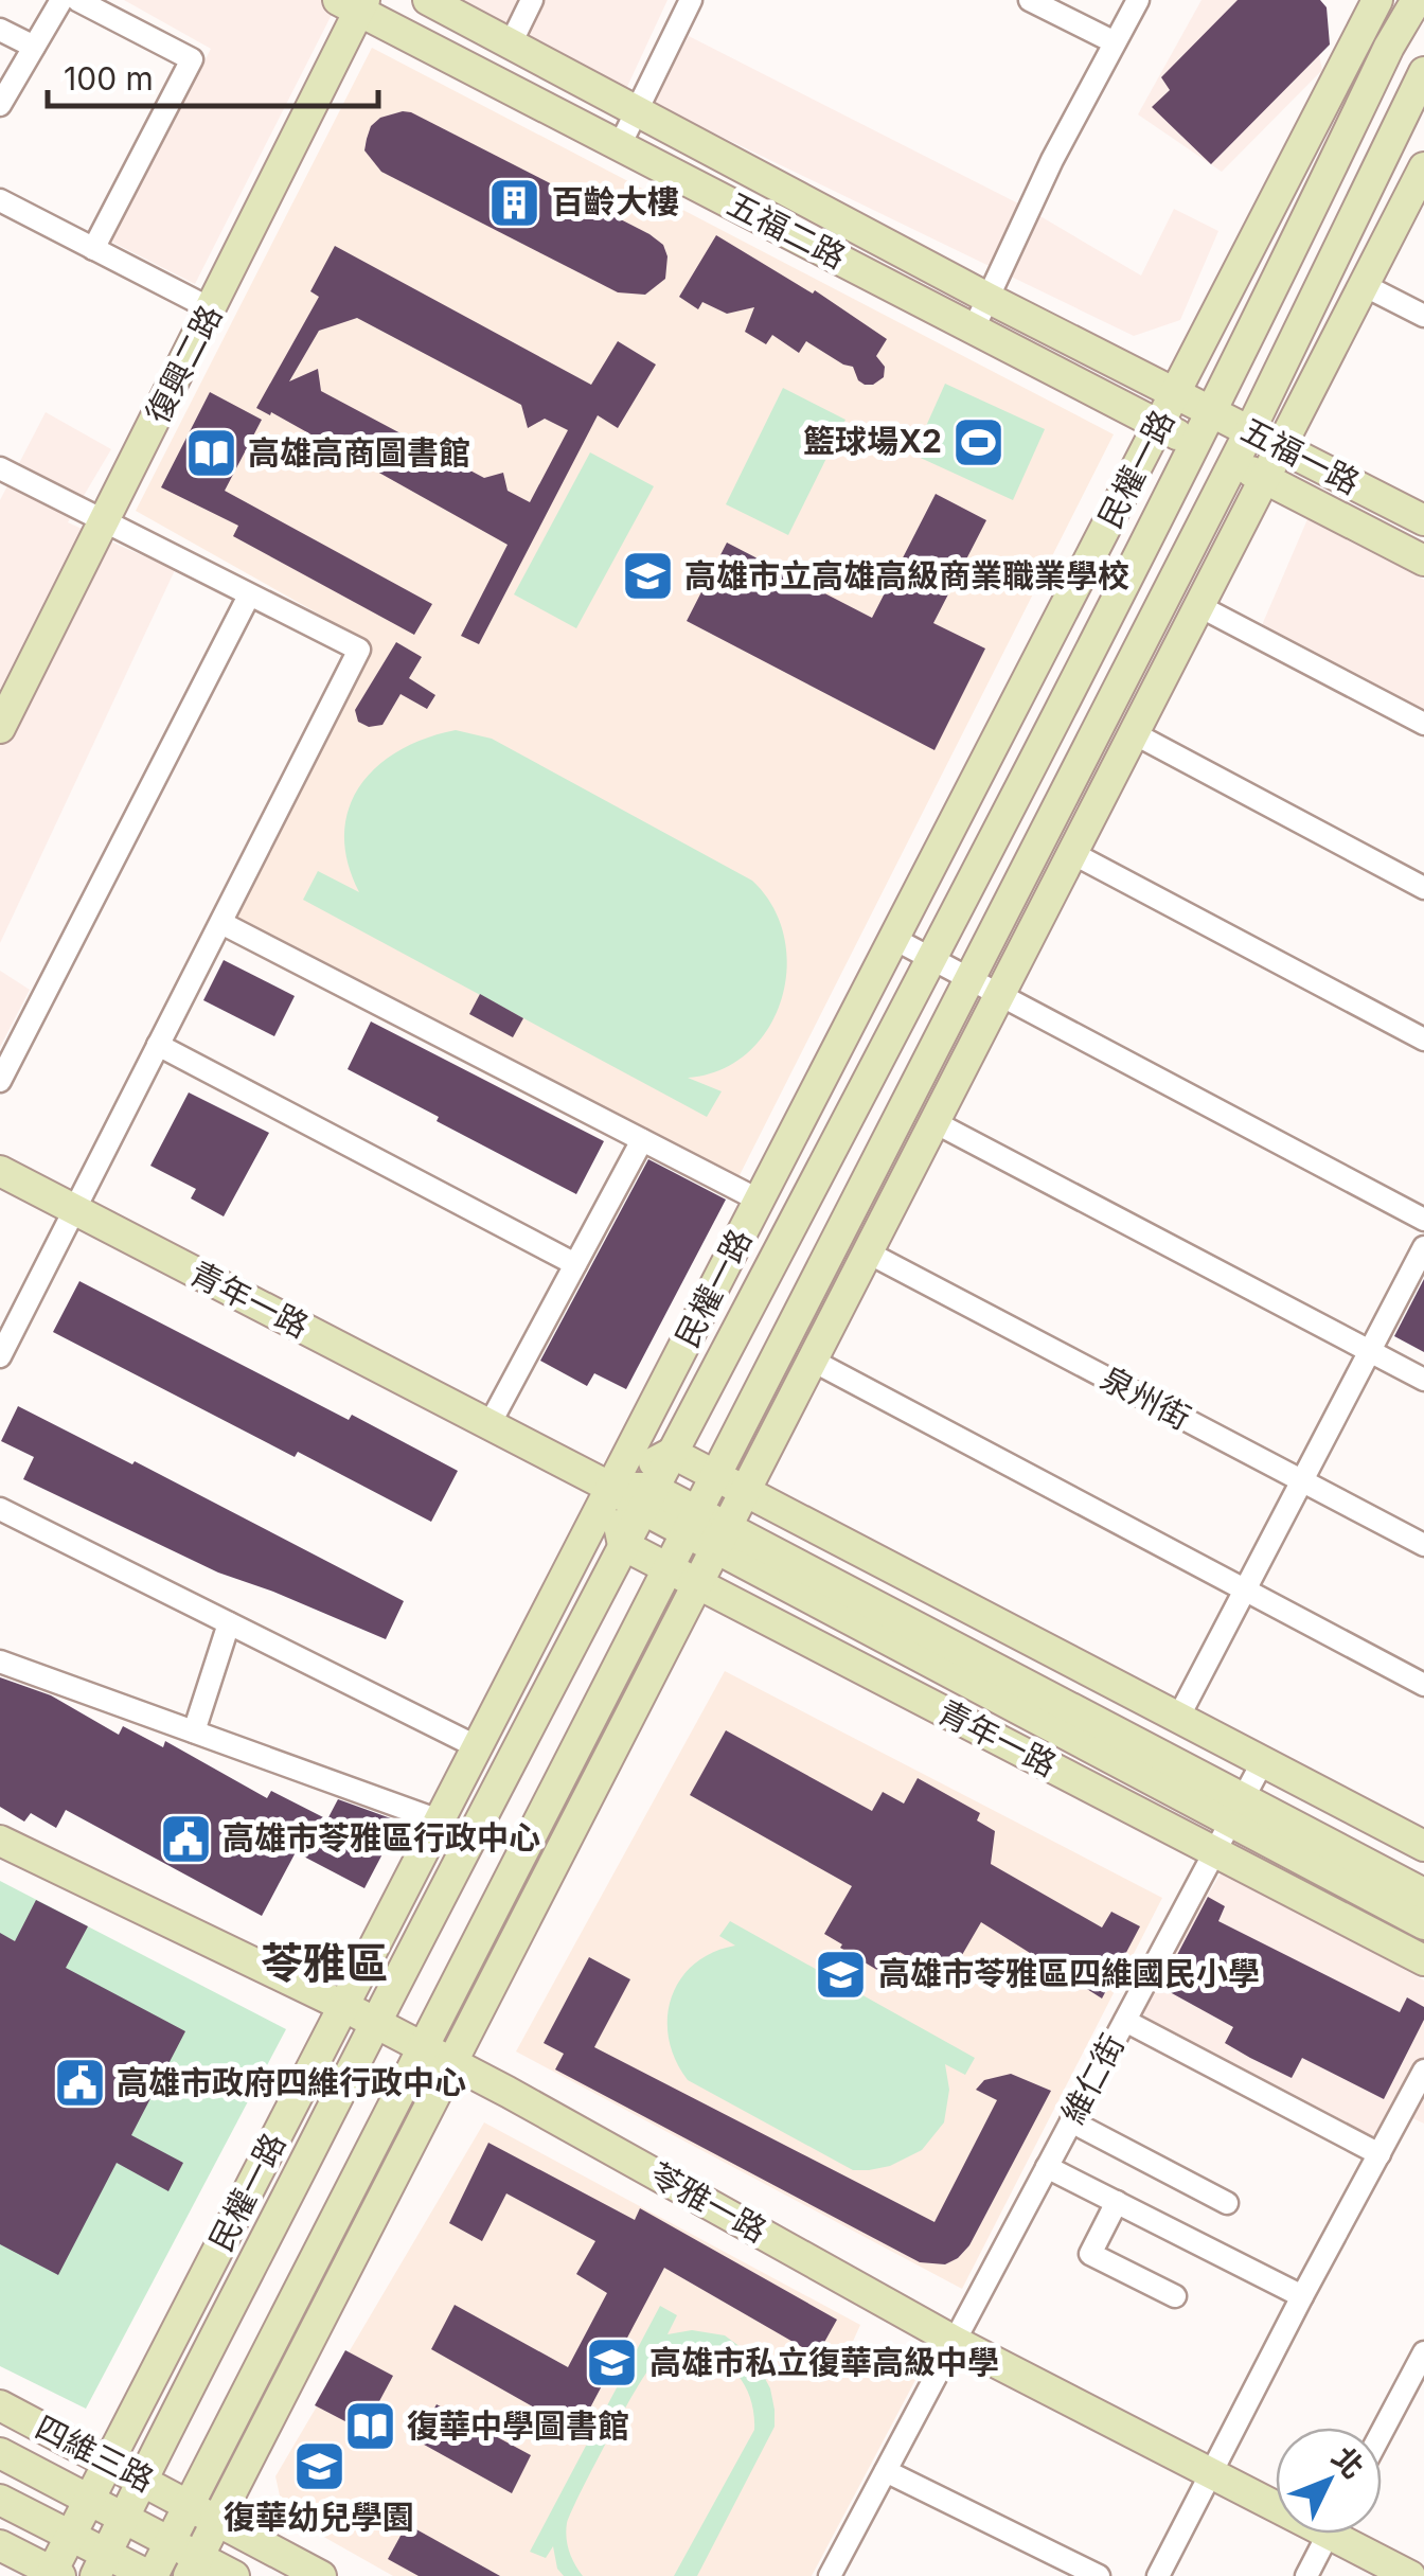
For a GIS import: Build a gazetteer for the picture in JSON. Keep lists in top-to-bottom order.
{
  "streets": {
    "street": [
      "五福二路",
      "復興二路",
      "五福一路",
      "民權一路",
      "青年一路",
      "泉州街",
      "維仁街",
      "苓雅一路",
      "四維三路"
    ]
  },
  "crossings": [
    ["五福二路", "復興二路"],
    ["五福二路", "五福一路"],
    ["五福二路", "民權一路"],
    ["五福一路", "民權一路"],
    ["民權一路", "青年一路"],
    ["民權一路", "苓雅一路"],
    ["民權一路", "四維三路"],
    ["青年一路", "維仁街"],
    ["維仁街", "苓雅一路"]
  ],
  "districts": ["苓雅區"],
  "places": {
    "building": ["百齡大樓"],
    "sports": ["籃球場X2"],
    "library": ["高雄高商圖書館", "復華中學圖書館"],
    "school or university": [
      "高雄市立高雄高級商業職業學校",
      "高雄市苓雅區四維國民小學",
      "高雄市私立復華高級中學",
      "復華幼兒學園"
    ],
    "public building": ["高雄市苓雅區行政中心", "高雄市政府四維行政中心"]
  },
  "scale_bar": "100 m",
  "north": "top right"
}
